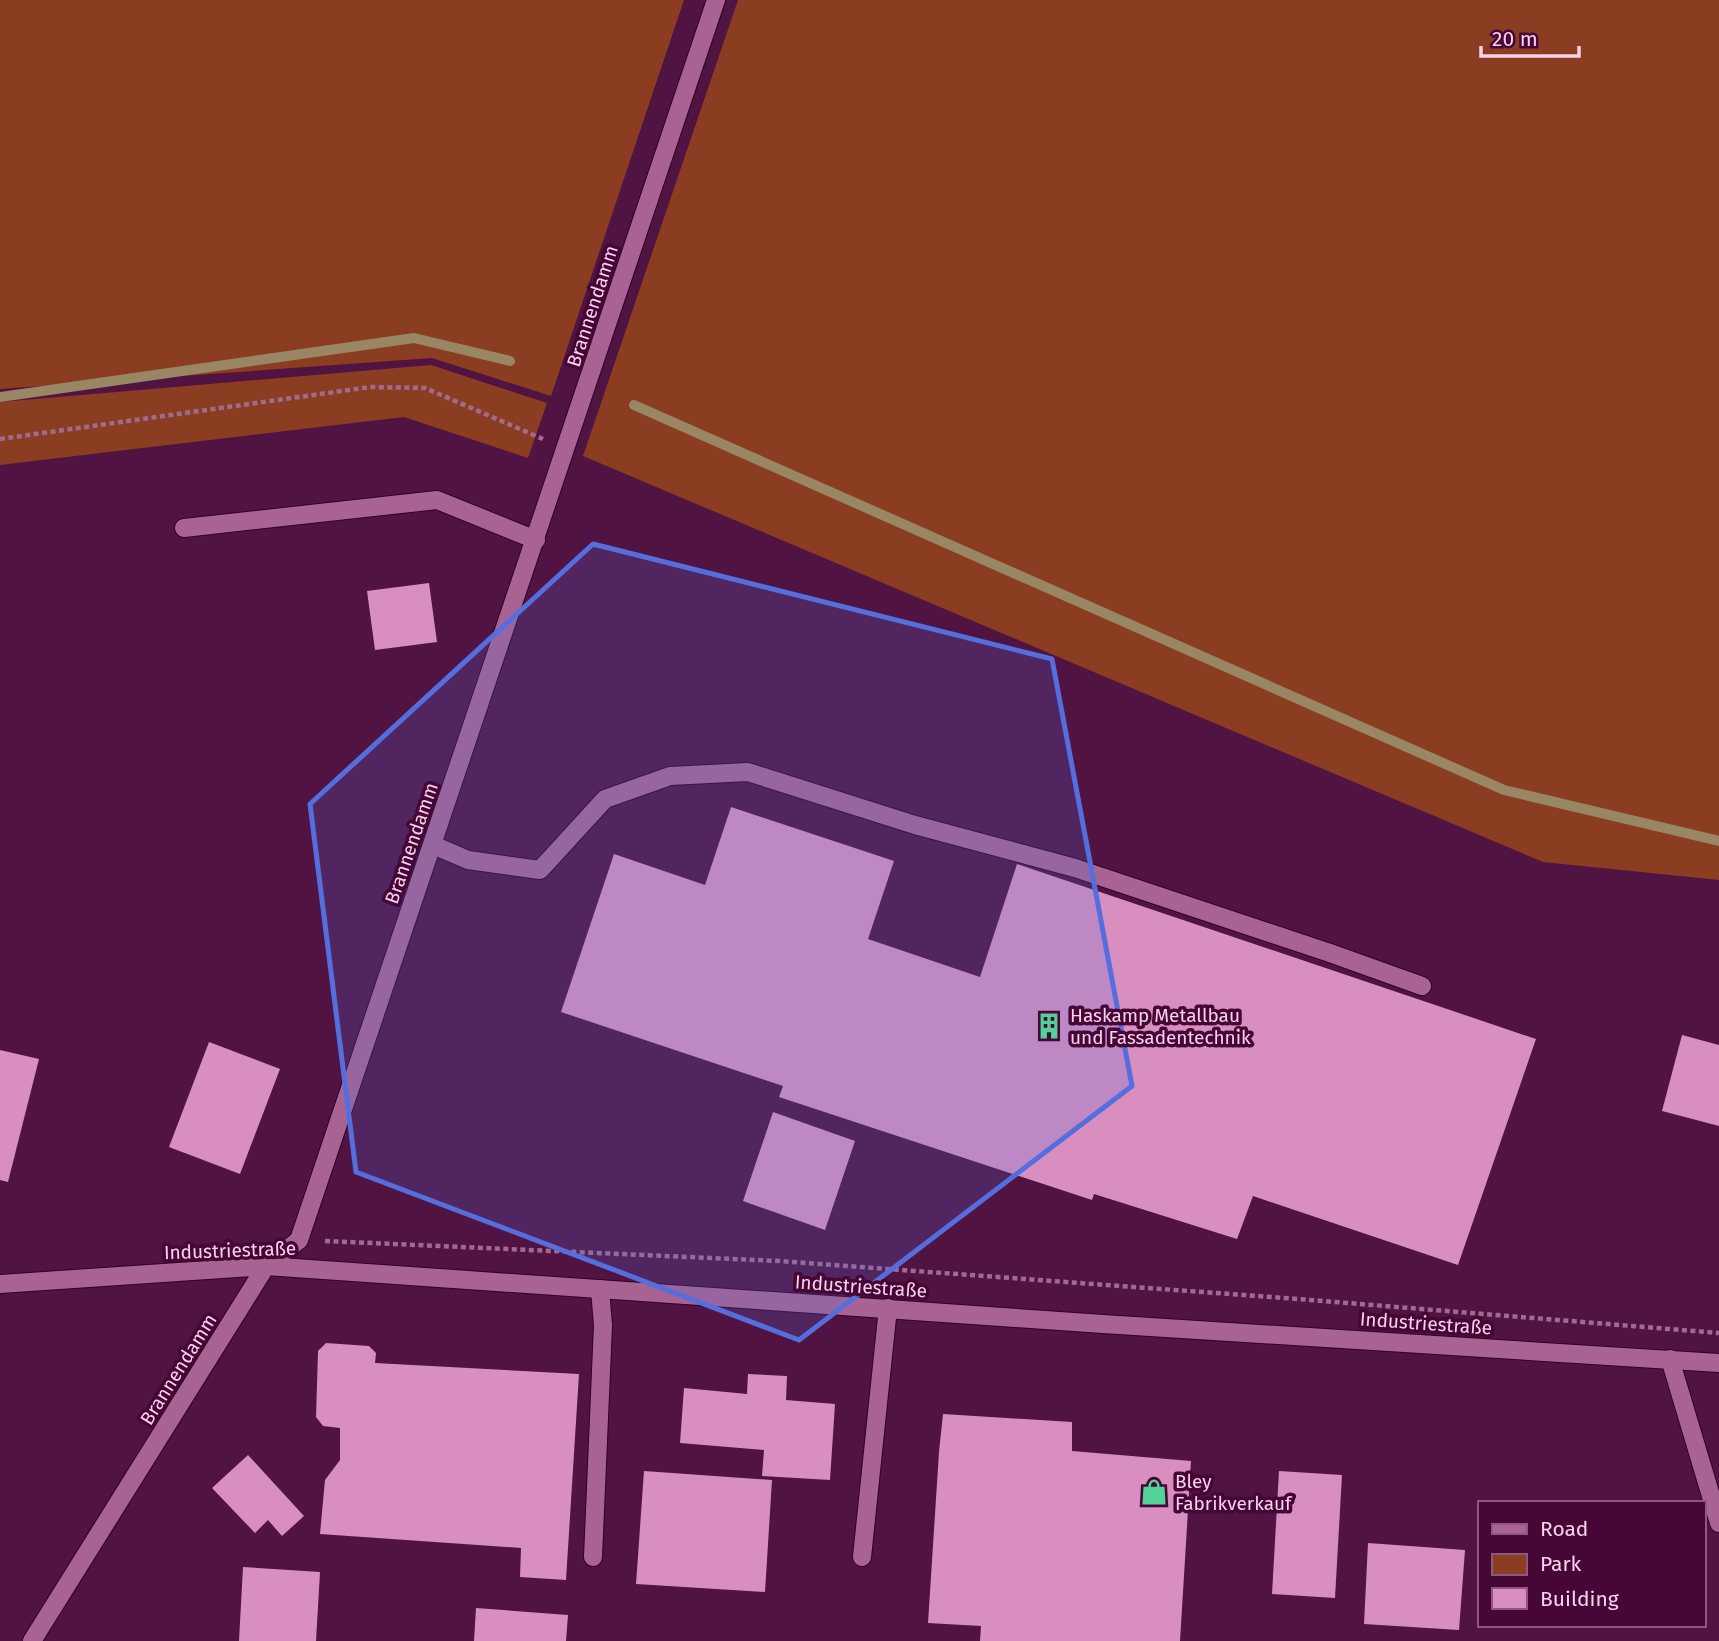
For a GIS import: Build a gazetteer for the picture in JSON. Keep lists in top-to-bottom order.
{
  "streets": {
    "street": ["Brannendamm", "Industriestraße"]
  },
  "crossings": [
    ["Brannendamm", "Industriestraße"]
  ],
  "places": {
    "building": ["Haskamp Metallbau und Fassadentechnik"],
    "shop": ["Bley Fabrikverkauf"]
  },
  "legend": ["Road", "Park", "Building"],
  "scale_bar": "20 m"
}
